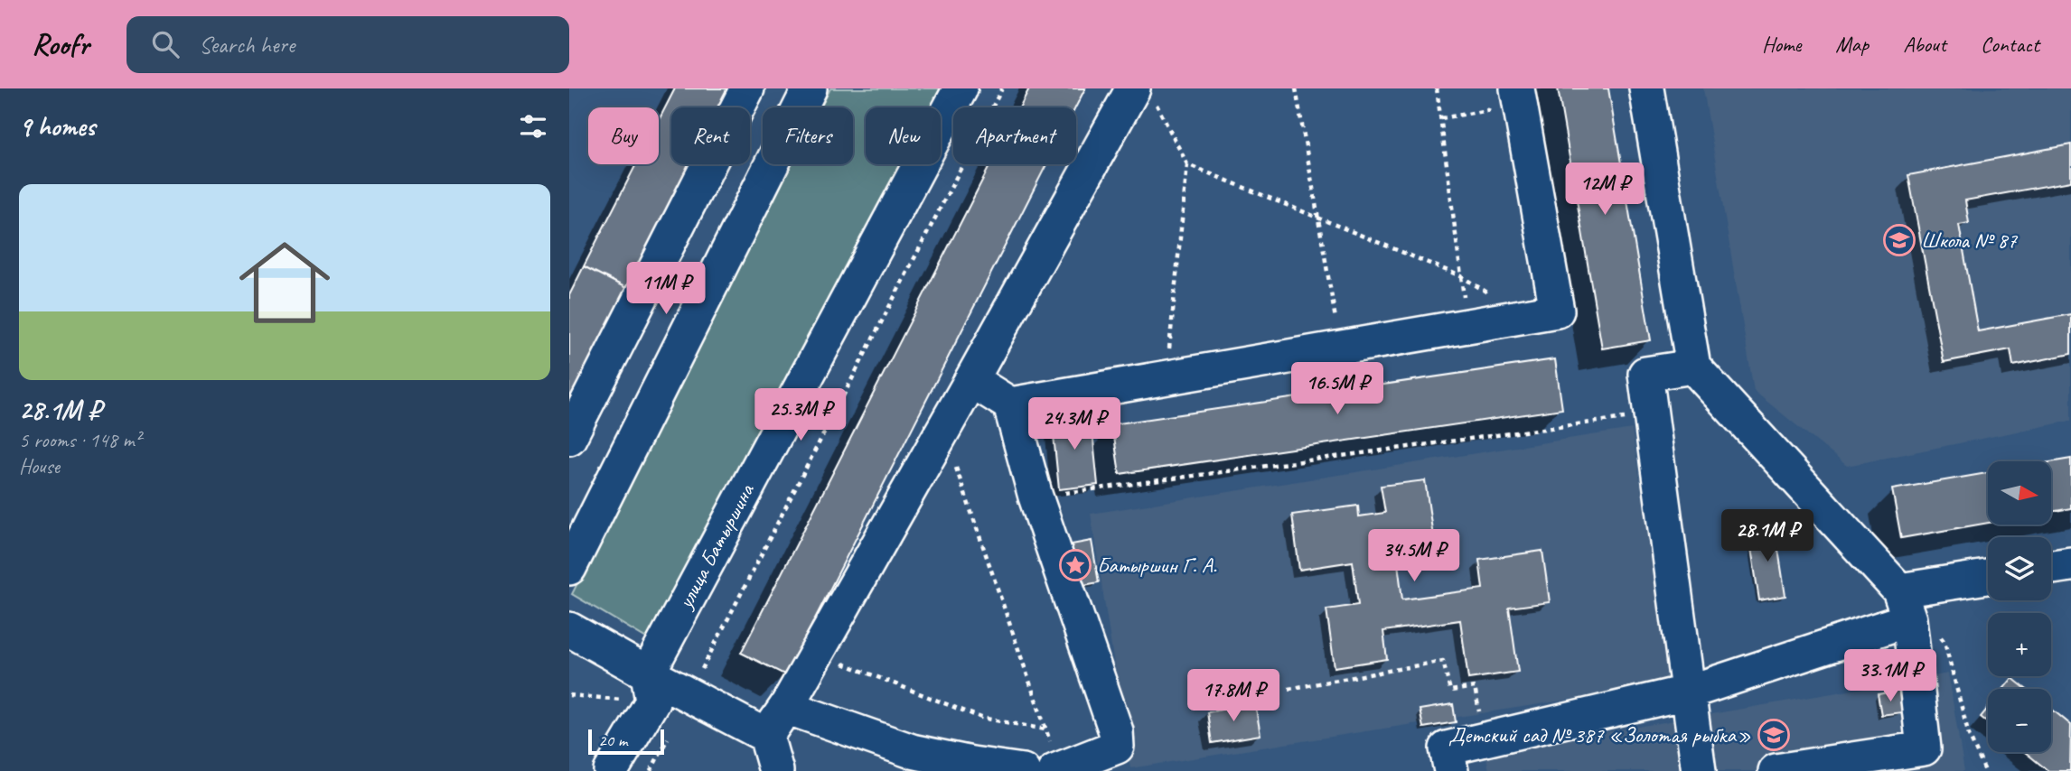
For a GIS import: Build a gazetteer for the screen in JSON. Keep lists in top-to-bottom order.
{
  "streets": {
    "street": ["улица Батыршина"]
  },
  "places": {
    "school or university": ["Школа № 87", "Детский сад № 387 «Золотая рыбка»"],
    "place": ["Батыршин Г. А."]
  },
  "scale_bar": "20 m",
  "north": "right",
  "page": {
    "header": "Roofr",
    "search": "Search here",
    "nav": [
      "Home",
      "Map",
      "About",
      "Contact"
    ],
    "heading": "9 homes",
    "chip": [
      "Buy",
      "Rent",
      "Filters",
      "New",
      "Apartment"
    ],
    "price": [
      "12M ₽",
      "11M ₽",
      "16.5M ₽",
      "25.3M ₽",
      "24.3M ₽",
      "28.1M ₽",
      "34.5M ₽",
      "33.1M ₽",
      "17.8M ₽"
    ],
    "list": [
      {
        "name": "28.1M ₽",
        "note": "5 rooms · 148 m² · House"
      }
    ],
    "map_buttons": ["+", "−"],
    "scale": "20 m"
  }
}
